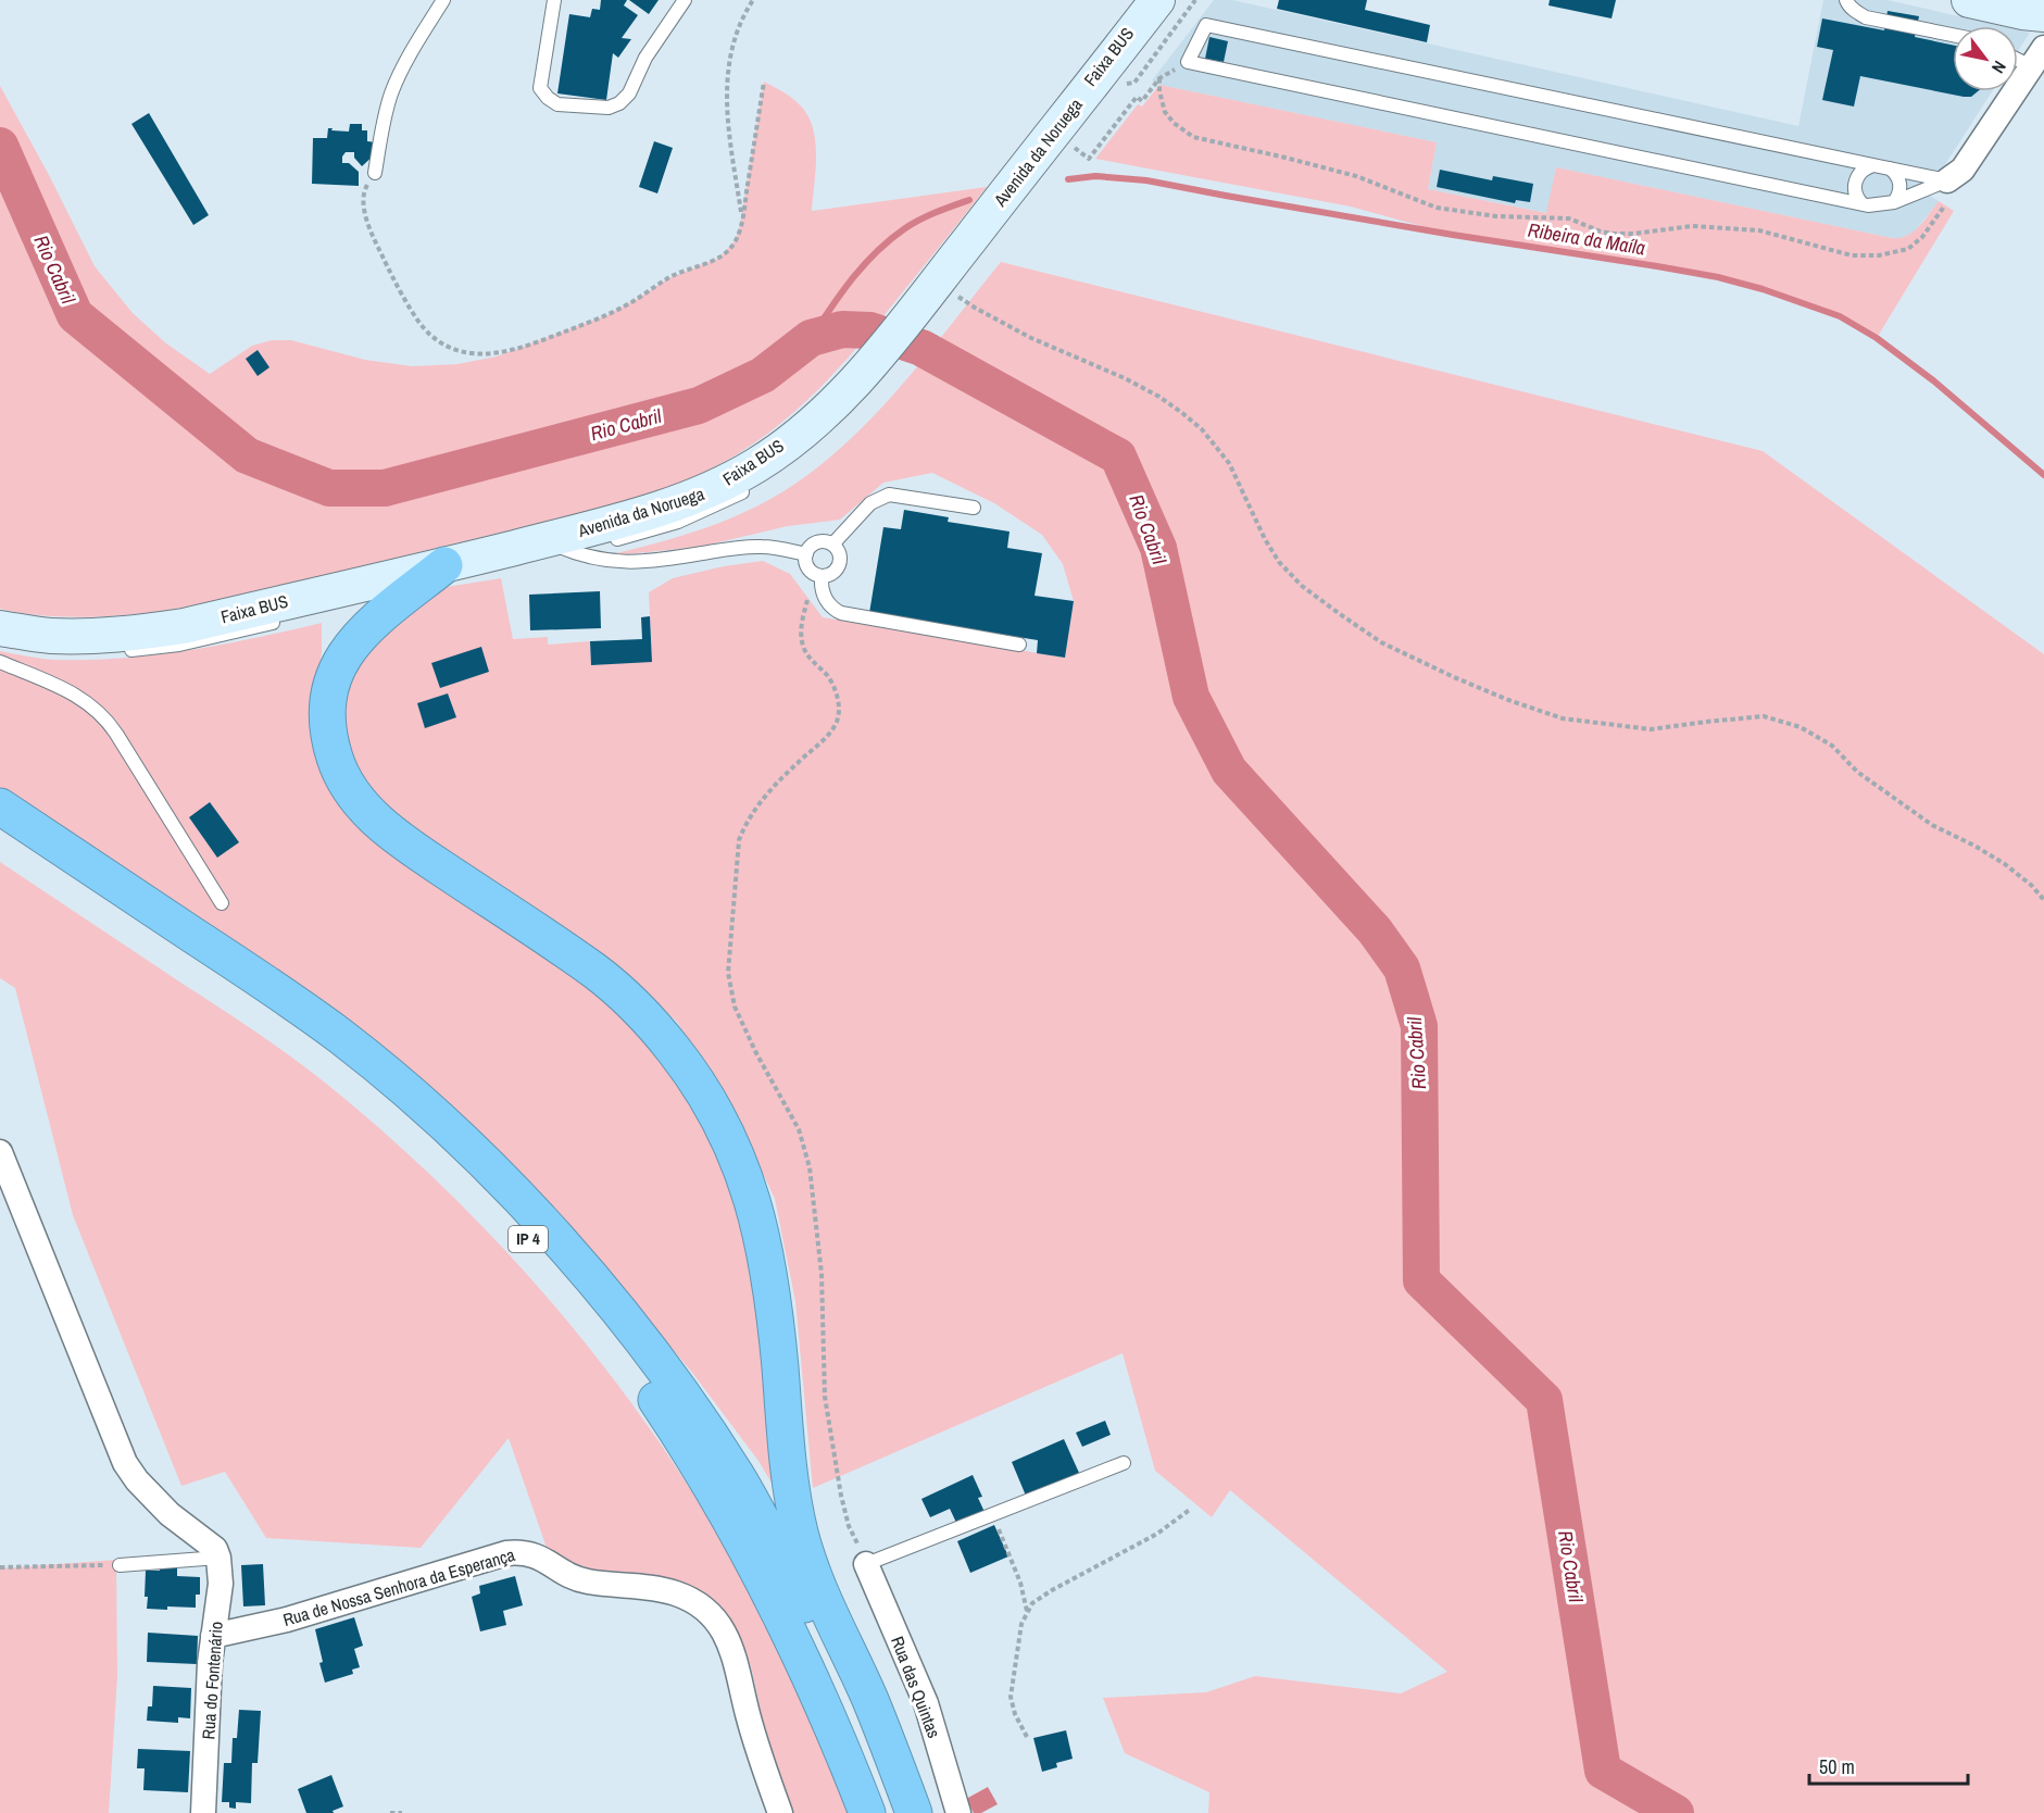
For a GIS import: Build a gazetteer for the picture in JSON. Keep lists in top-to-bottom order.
{
  "streets": {
    "highway": ["IP 4"],
    "main road": ["Avenida da Noruega"],
    "street": ["Rua de Nossa Senhora da Esperança", "Rua do Fontenário", "Rua das Quintas"],
    "lane": ["Faixa BUS"]
  },
  "crossings": [
    ["Faixa BUS", "Avenida da Noruega"],
    ["Rua de Nossa Senhora da Esperança", "Rua do Fontenário"]
  ],
  "water": ["Ribeira da Maíla", "Rio Cabril"],
  "scale_bar": "50 m",
  "north": "bottom right"
}
